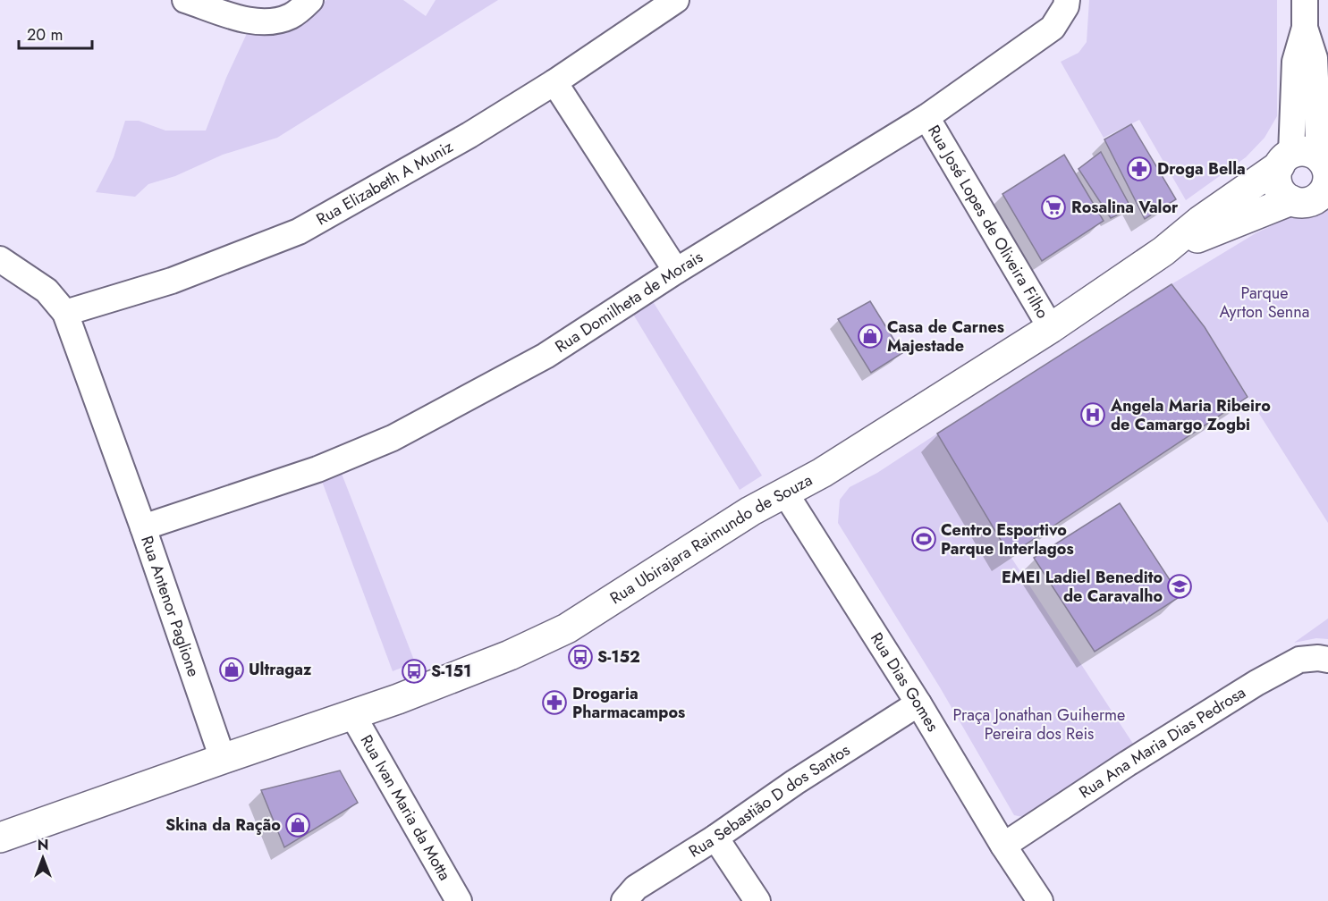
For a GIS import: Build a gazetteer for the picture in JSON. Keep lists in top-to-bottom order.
{
  "streets": {
    "main road": ["Rua Ubirajara Raimundo de Souza"],
    "street": [
      "Rua Elizabeth A Muniz",
      "Rua José Lopes de Oliveira Filho",
      "Rua Domilheta de Morais",
      "Rua Antenor Paglione",
      "Rua Dias Gomes",
      "Rua Ana Maria Dias Pedrosa",
      "Rua Sebastião D dos Santos",
      "Rua Ivan Maria da Motta"
    ]
  },
  "crossings": [
    ["Rua Elizabeth A Muniz", "Rua Antenor Paglione"],
    ["Rua José Lopes de Oliveira Filho", "Rua Domilheta de Morais"],
    ["Rua José Lopes de Oliveira Filho", "Rua Ubirajara Raimundo de Souza"],
    ["Rua Domilheta de Morais", "Rua Antenor Paglione"],
    ["Rua Ubirajara Raimundo de Souza", "Rua Antenor Paglione"],
    ["Rua Ubirajara Raimundo de Souza", "Rua Dias Gomes"],
    ["Rua Ubirajara Raimundo de Souza", "Rua Ivan Maria da Motta"],
    ["Rua Dias Gomes", "Rua Ana Maria Dias Pedrosa"],
    ["Rua Dias Gomes", "Rua Sebastião D dos Santos"]
  ],
  "parks": ["Parque Ayrton Senna", "Praça Jonathan Guiherme Pereira dos Reis"],
  "places": {
    "pharmacy": ["Droga Bella", "Drogaria Pharmacampos"],
    "supermarket": ["Rosalina Valor"],
    "shop": ["Casa de Carnes Majestade", "Ultragaz", "Skina da Ração"],
    "hospital": ["Angela Maria Ribeiro de Camargo Zogbi"],
    "sports": ["Centro Esportivo Parque Interlagos"],
    "school or university": ["EMEI Ladiel Benedito de Caravalho"],
    "bus stop": ["S-152", "S-151"]
  },
  "scale_bar": "20 m",
  "north": "top"
}
